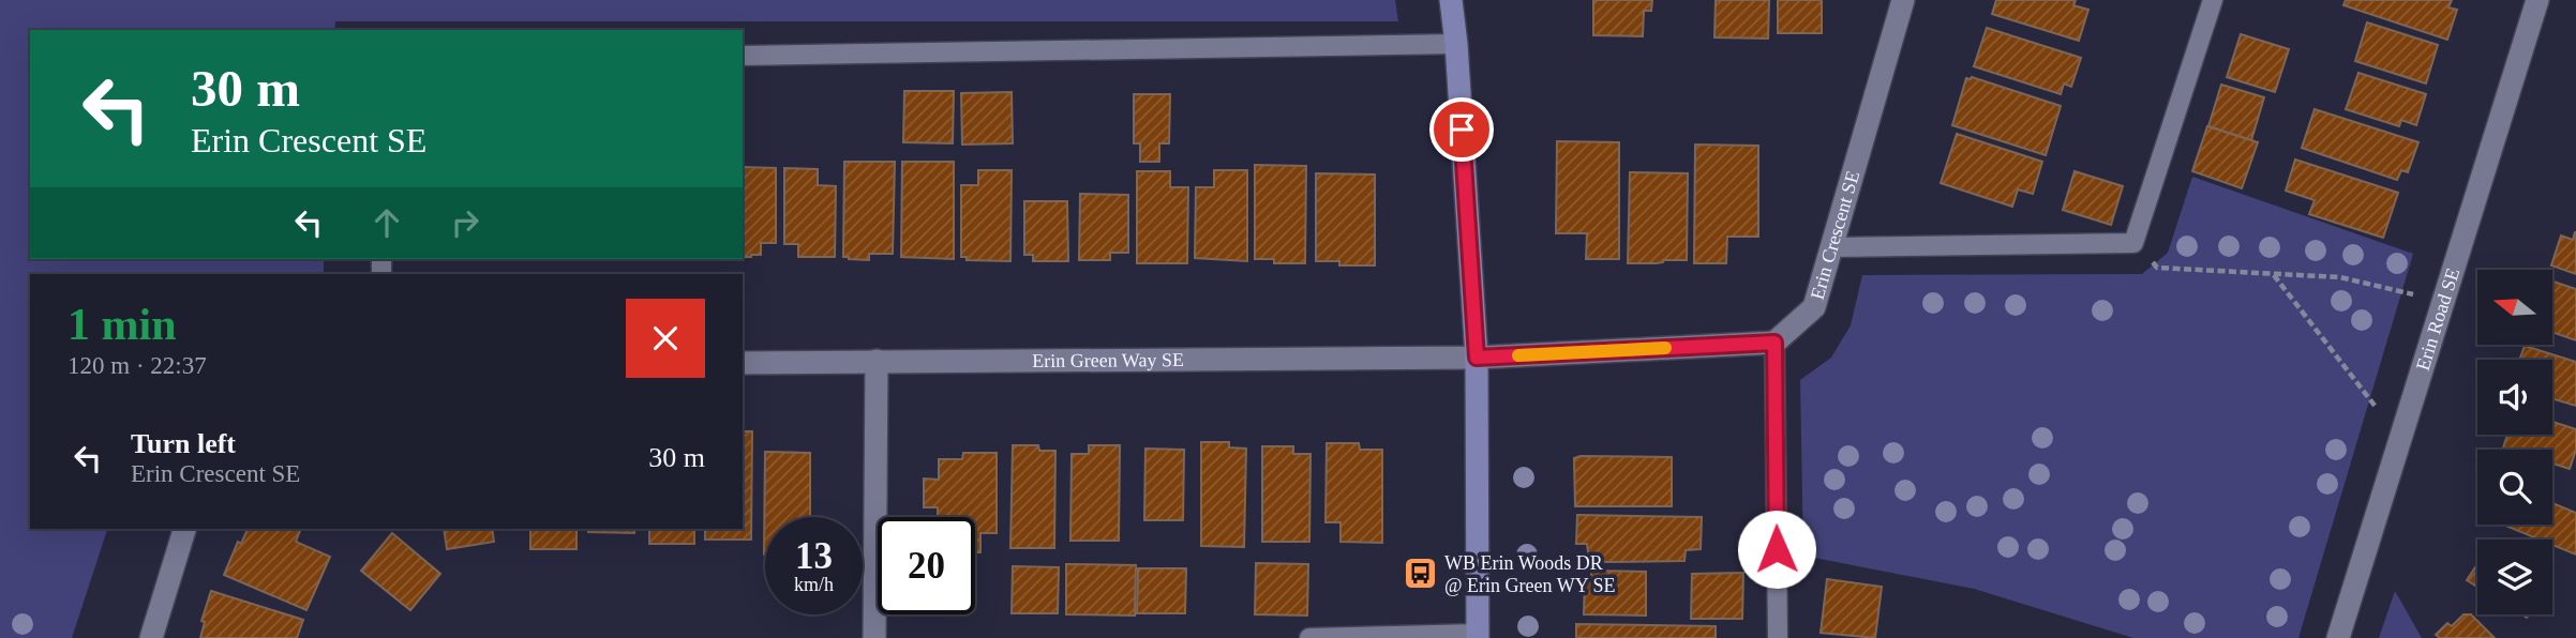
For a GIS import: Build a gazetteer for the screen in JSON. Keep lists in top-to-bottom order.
{
  "streets": {
    "street": ["Erin Crescent SE", "Erin Road SE", "Erin Green Way SE"]
  },
  "places": {
    "bus stop": ["WB Erin Woods DR @ Erin Green WY SE"]
  },
  "north": "left",
  "page": {
    "turn": ["30 m", "Erin Crescent SE"],
    "heading": ["1 min", "120 m · 22:37"],
    "list": [
      {
        "name": "Turn left",
        "note": "Erin Crescent SE",
        "value": "30 m"
      }
    ],
    "speed": "13 km/h",
    "limit": "20"
  }
}
